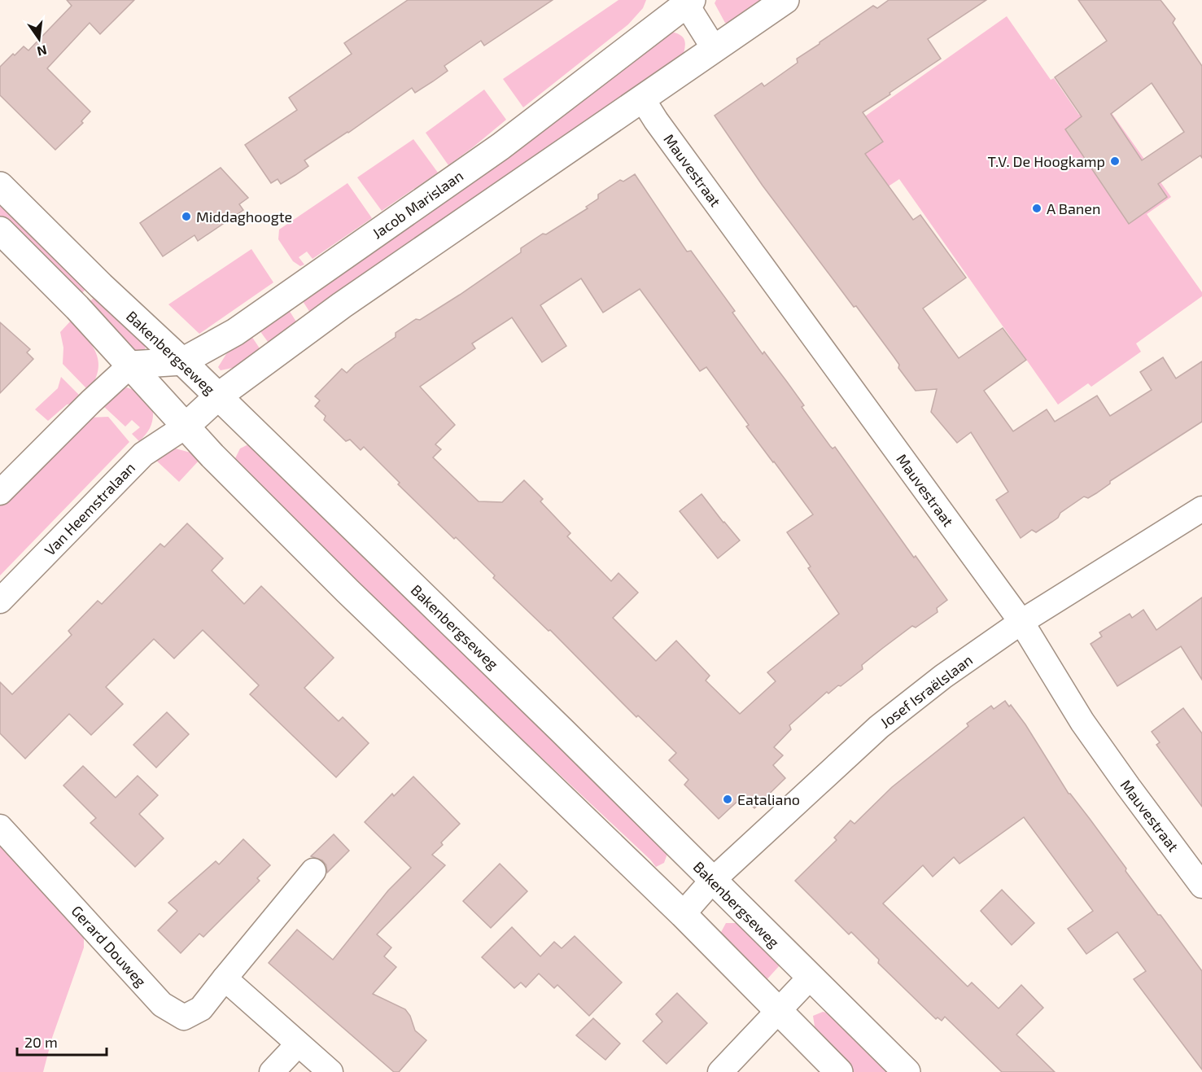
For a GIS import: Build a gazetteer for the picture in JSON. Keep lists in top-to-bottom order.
{
  "streets": {
    "street": [
      "Mauvestraat",
      "Jacob Marislaan",
      "Bakenbergseweg",
      "Van Heemstralaan",
      "Josef Israëlslaan",
      "Gerard Douweg"
    ]
  },
  "crossings": [
    ["Mauvestraat", "Josef Israëlslaan"],
    ["Jacob Marislaan", "Bakenbergseweg"],
    ["Bakenbergseweg", "Josef Israëlslaan"]
  ],
  "places": [
    "T.V. De Hoogkamp",
    "A Banen",
    "Middaghoogte",
    "Eataliano"
  ],
  "scale_bar": "20 m",
  "north": "bottom"
}
